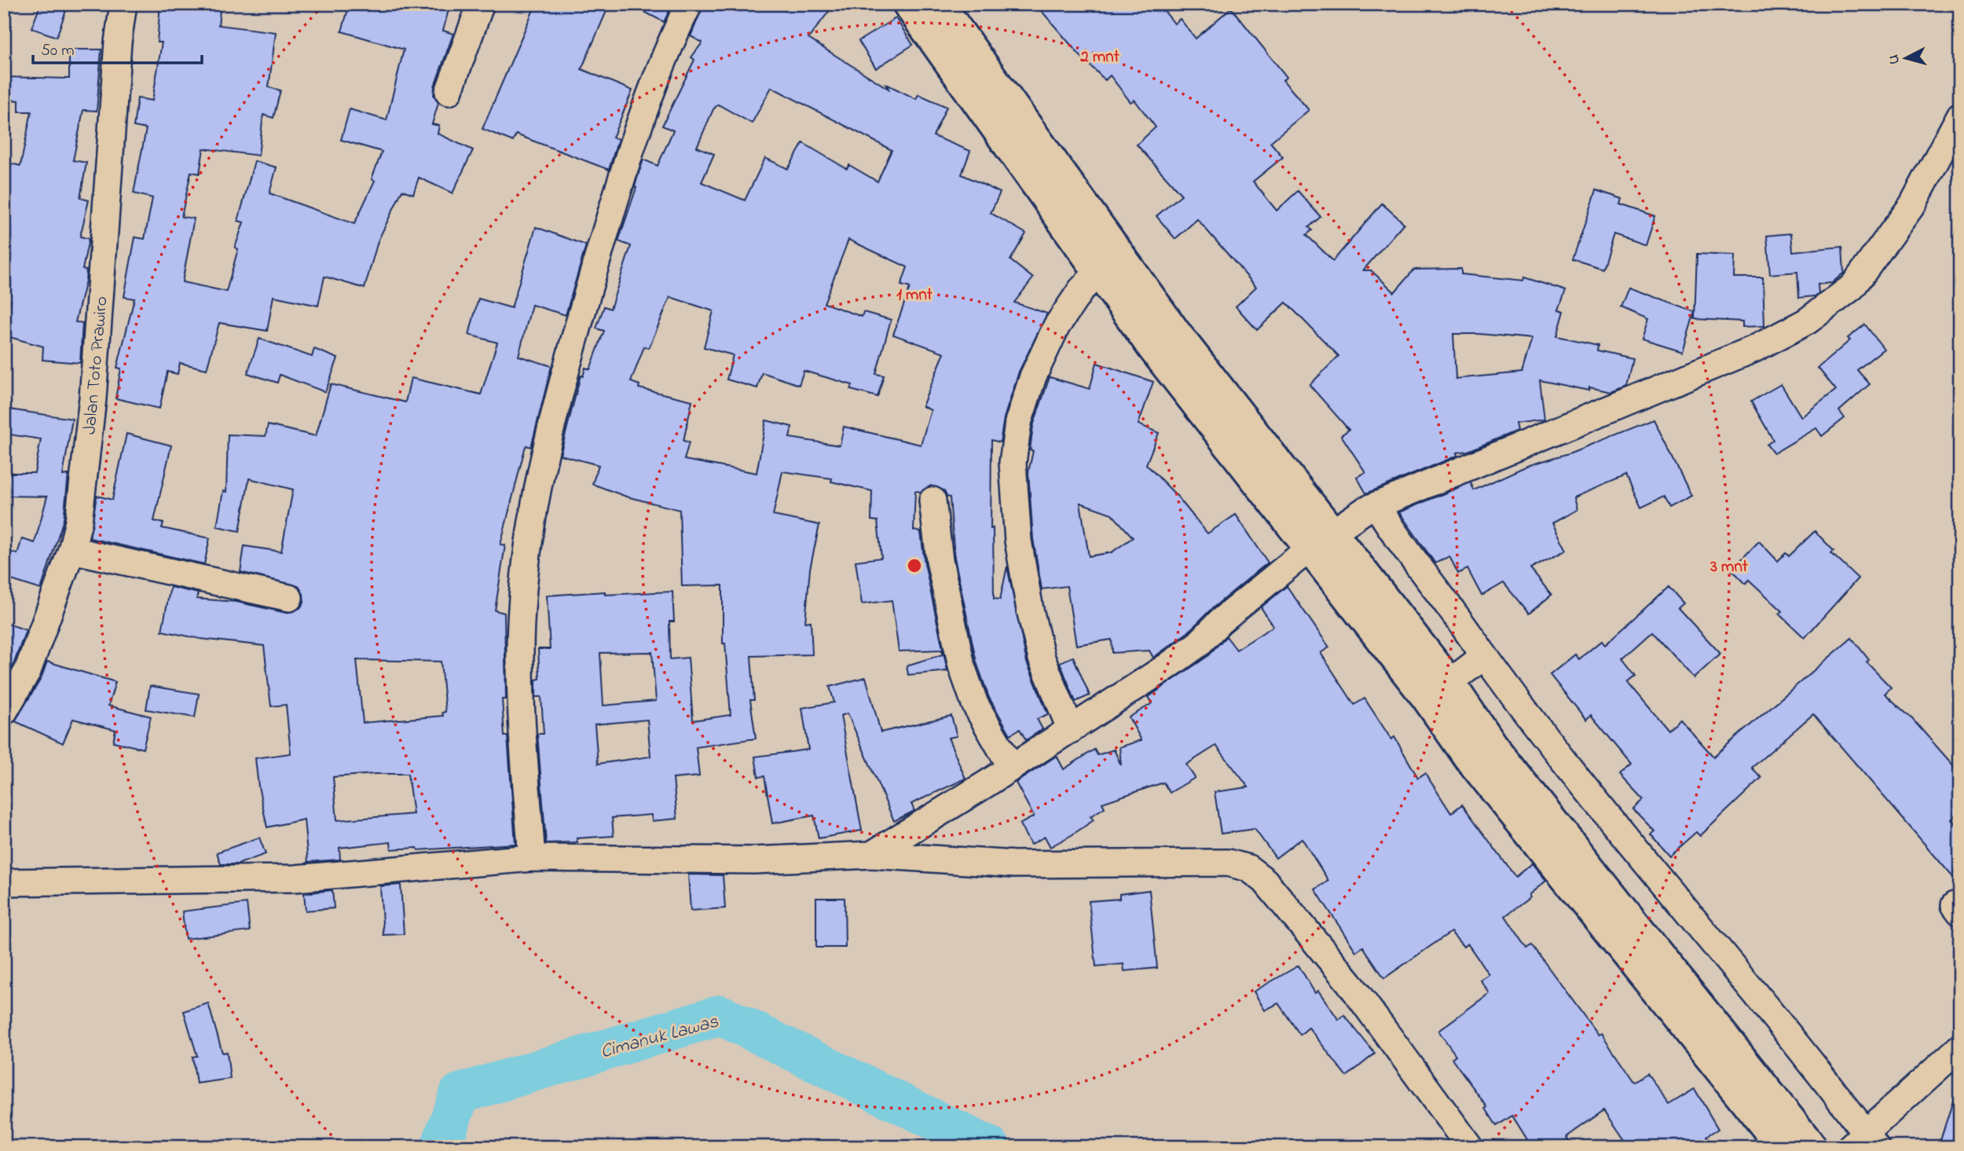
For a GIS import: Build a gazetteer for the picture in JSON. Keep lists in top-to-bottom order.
{
  "streets": {
    "street": ["Jalan Toto Prawiro"]
  },
  "water": ["Cimanuk Lawas"],
  "scale_bar": "50 m",
  "north": "left",
  "rings": ["2 mnt", "1 mnt", "3 mnt"]
}
